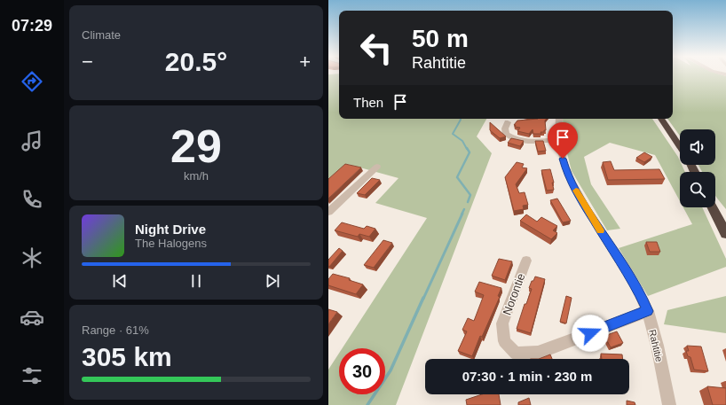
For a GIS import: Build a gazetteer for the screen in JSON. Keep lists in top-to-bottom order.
{
  "streets": {
    "street": ["Norontie", "Rahtitie"]
  },
  "crossings": [
    ["Norontie", "Rahtitie"]
  ],
  "page": {
    "tabs": "07:29",
    "tile": [
      "Climate",
      ["29", "km/h"],
      ["Range · 61%", "305 km"]
    ],
    "turn": ["50 m", "Rahtitie"],
    "heat": ["−", "20.5°", "+"],
    "then": "Then",
    "song": ["Night Drive", "The Halogens"],
    "limit": "30",
    "trip": "07:30 · 1 min · 230 m"
  }
}
